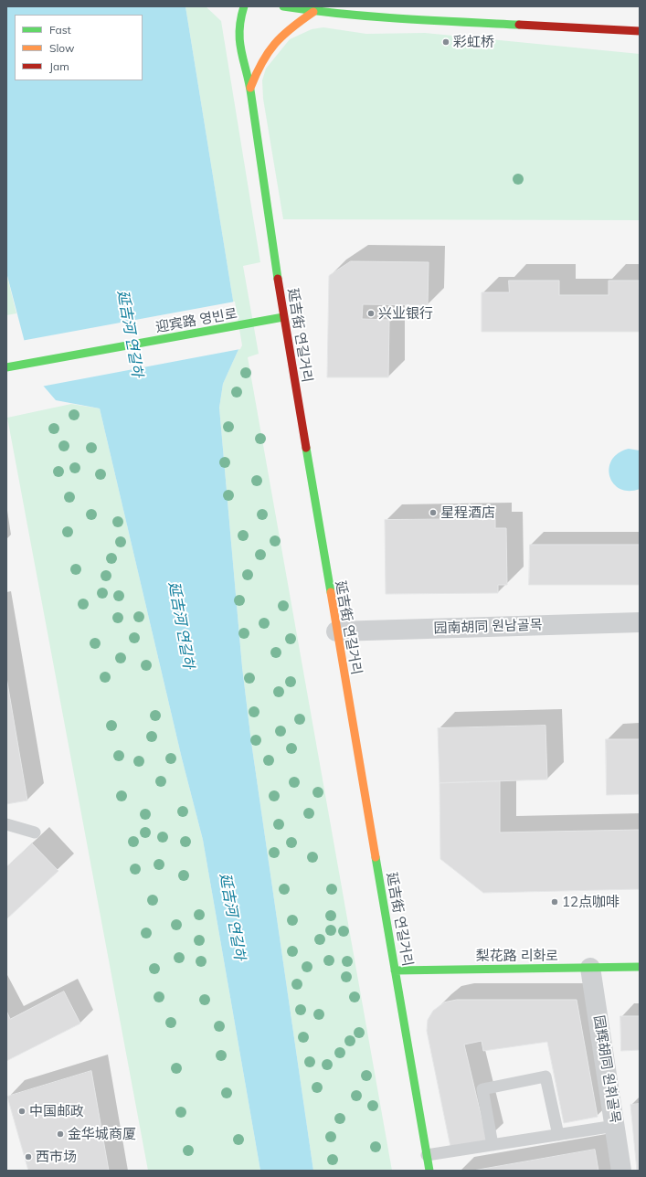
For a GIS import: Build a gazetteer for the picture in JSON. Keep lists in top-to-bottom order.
{
  "streets": {
    "street": [
      "迎宾路 영빈로",
      "延吉街 연길거리",
      "园南胡同 원남골목",
      "梨花路 리화로",
      "园辉胡同 원휘골목"
    ]
  },
  "crossings": [
    ["迎宾路 영빈로", "延吉街 연길거리"],
    ["延吉街 연길거리", "园南胡同 원남골목"],
    ["延吉街 연길거리", "梨花路 리화로"],
    ["梨花路 리화로", "园辉胡同 원휘골목"]
  ],
  "water": ["延吉河 연길하"],
  "places": [
    "彩虹桥",
    "兴业银行",
    "星程酒店",
    "12点咖啡",
    "中国邮政",
    "金华城商厦",
    "西市场"
  ],
  "legend": ["Fast", "Slow", "Jam"]
}
